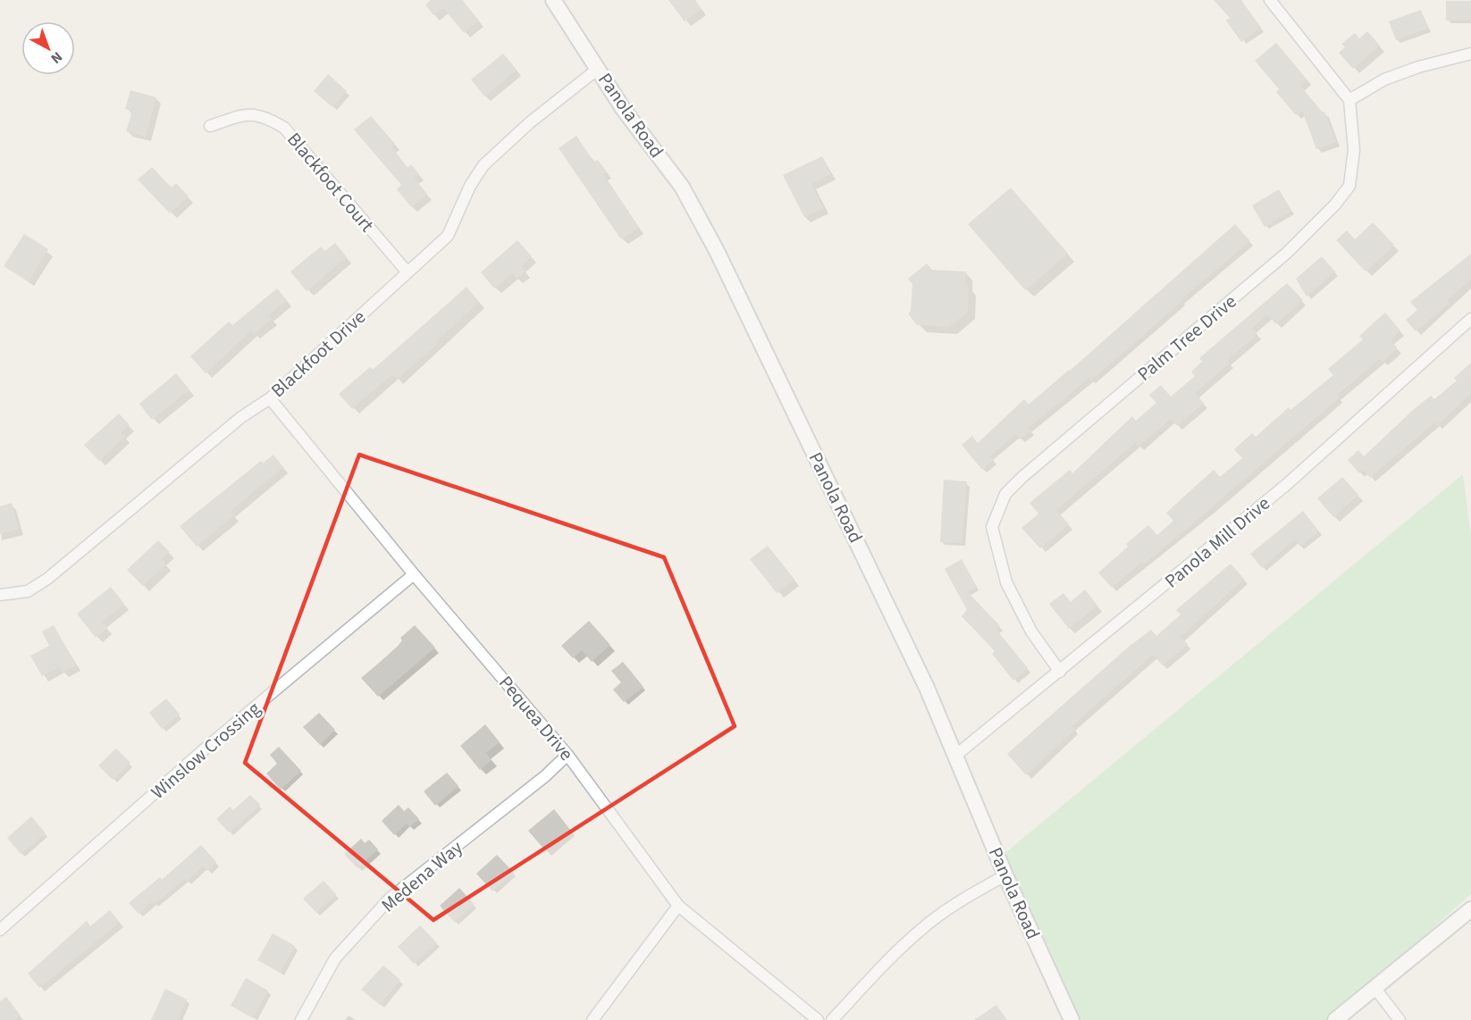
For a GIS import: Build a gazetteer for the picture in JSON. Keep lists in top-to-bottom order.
{
  "streets": {
    "main road": ["Panola Road"],
    "street": [
      "Blackfoot Court",
      "Palm Tree Drive",
      "Blackfoot Drive",
      "Panola Mill Drive",
      "Pequea Drive",
      "Winslow Crossing",
      "Medena Way"
    ]
  },
  "crossings": [
    ["Panola Road", "Blackfoot Drive"],
    ["Panola Road", "Panola Mill Drive"],
    ["Blackfoot Court", "Blackfoot Drive"],
    ["Palm Tree Drive", "Panola Mill Drive"],
    ["Blackfoot Drive", "Pequea Drive"],
    ["Pequea Drive", "Winslow Crossing"],
    ["Pequea Drive", "Medena Way"]
  ],
  "north": "bottom right"
}
